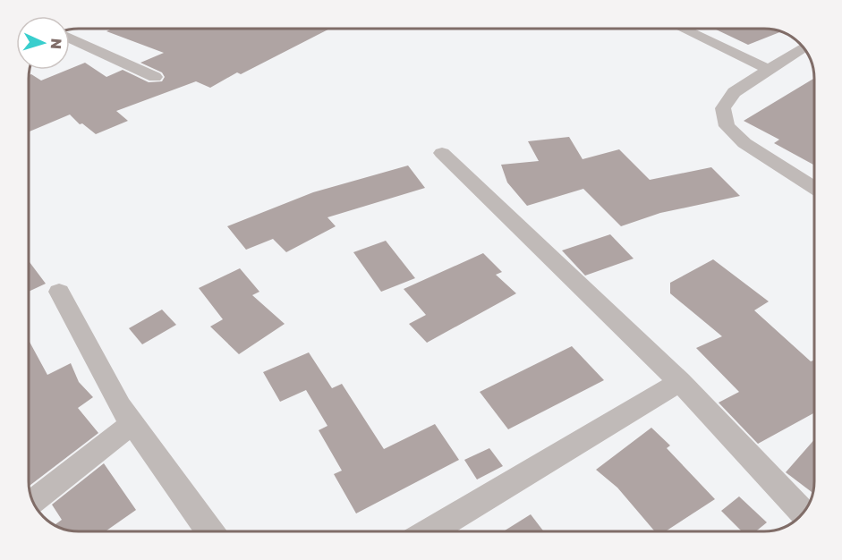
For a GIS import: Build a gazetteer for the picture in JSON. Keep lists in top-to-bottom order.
{
  "north": "right"
}
